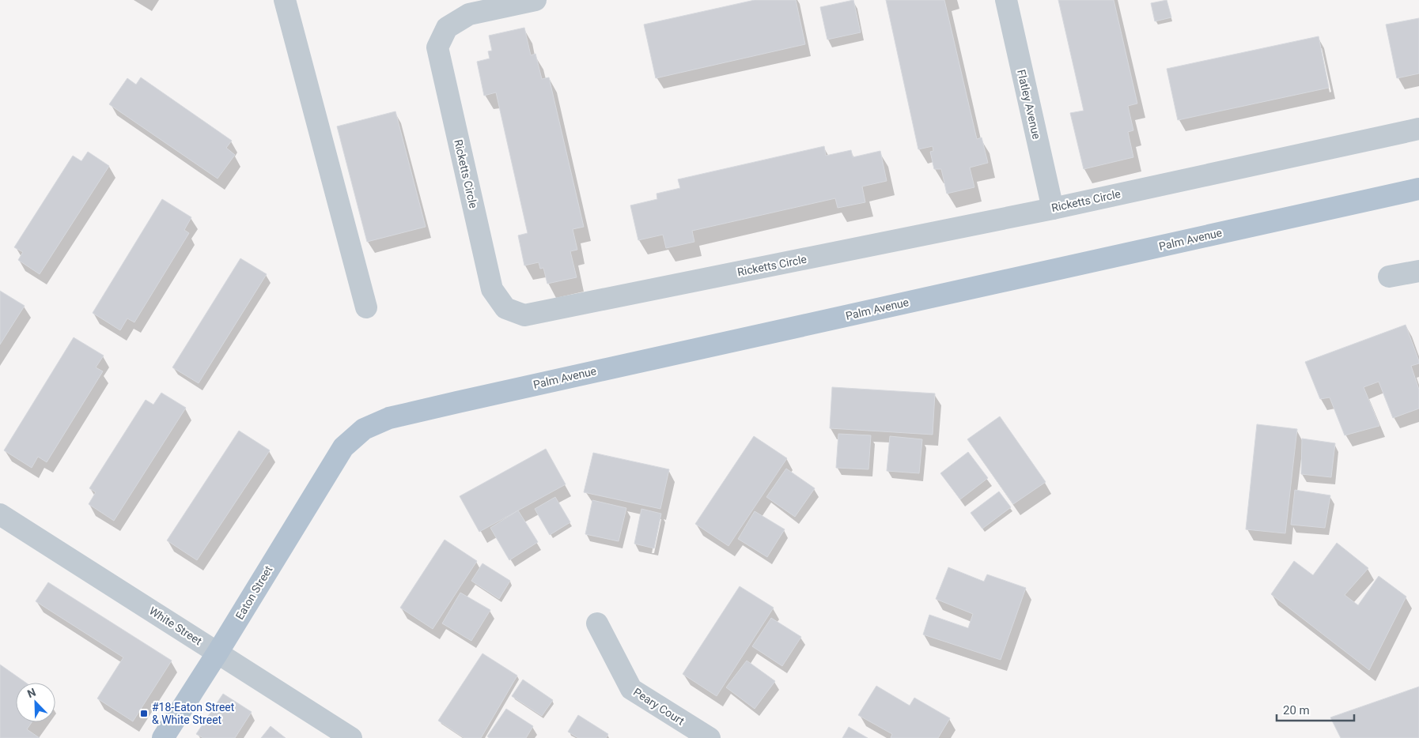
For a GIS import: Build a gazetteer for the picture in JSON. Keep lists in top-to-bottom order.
{
  "streets": {
    "main road": ["Palm Avenue", "Eaton Street"],
    "street": [
      "Flatley Avenue",
      "Ricketts Circle",
      "White Street",
      "Peary Court"
    ]
  },
  "crossings": [
    ["Flatley Avenue", "Ricketts Circle"],
    ["Palm Avenue", "Eaton Street"],
    ["Eaton Street", "White Street"]
  ],
  "places": {
    "transit": ["#18-Eaton Street & White Street"]
  },
  "scale_bar": "20 m",
  "north": "top left"
}
